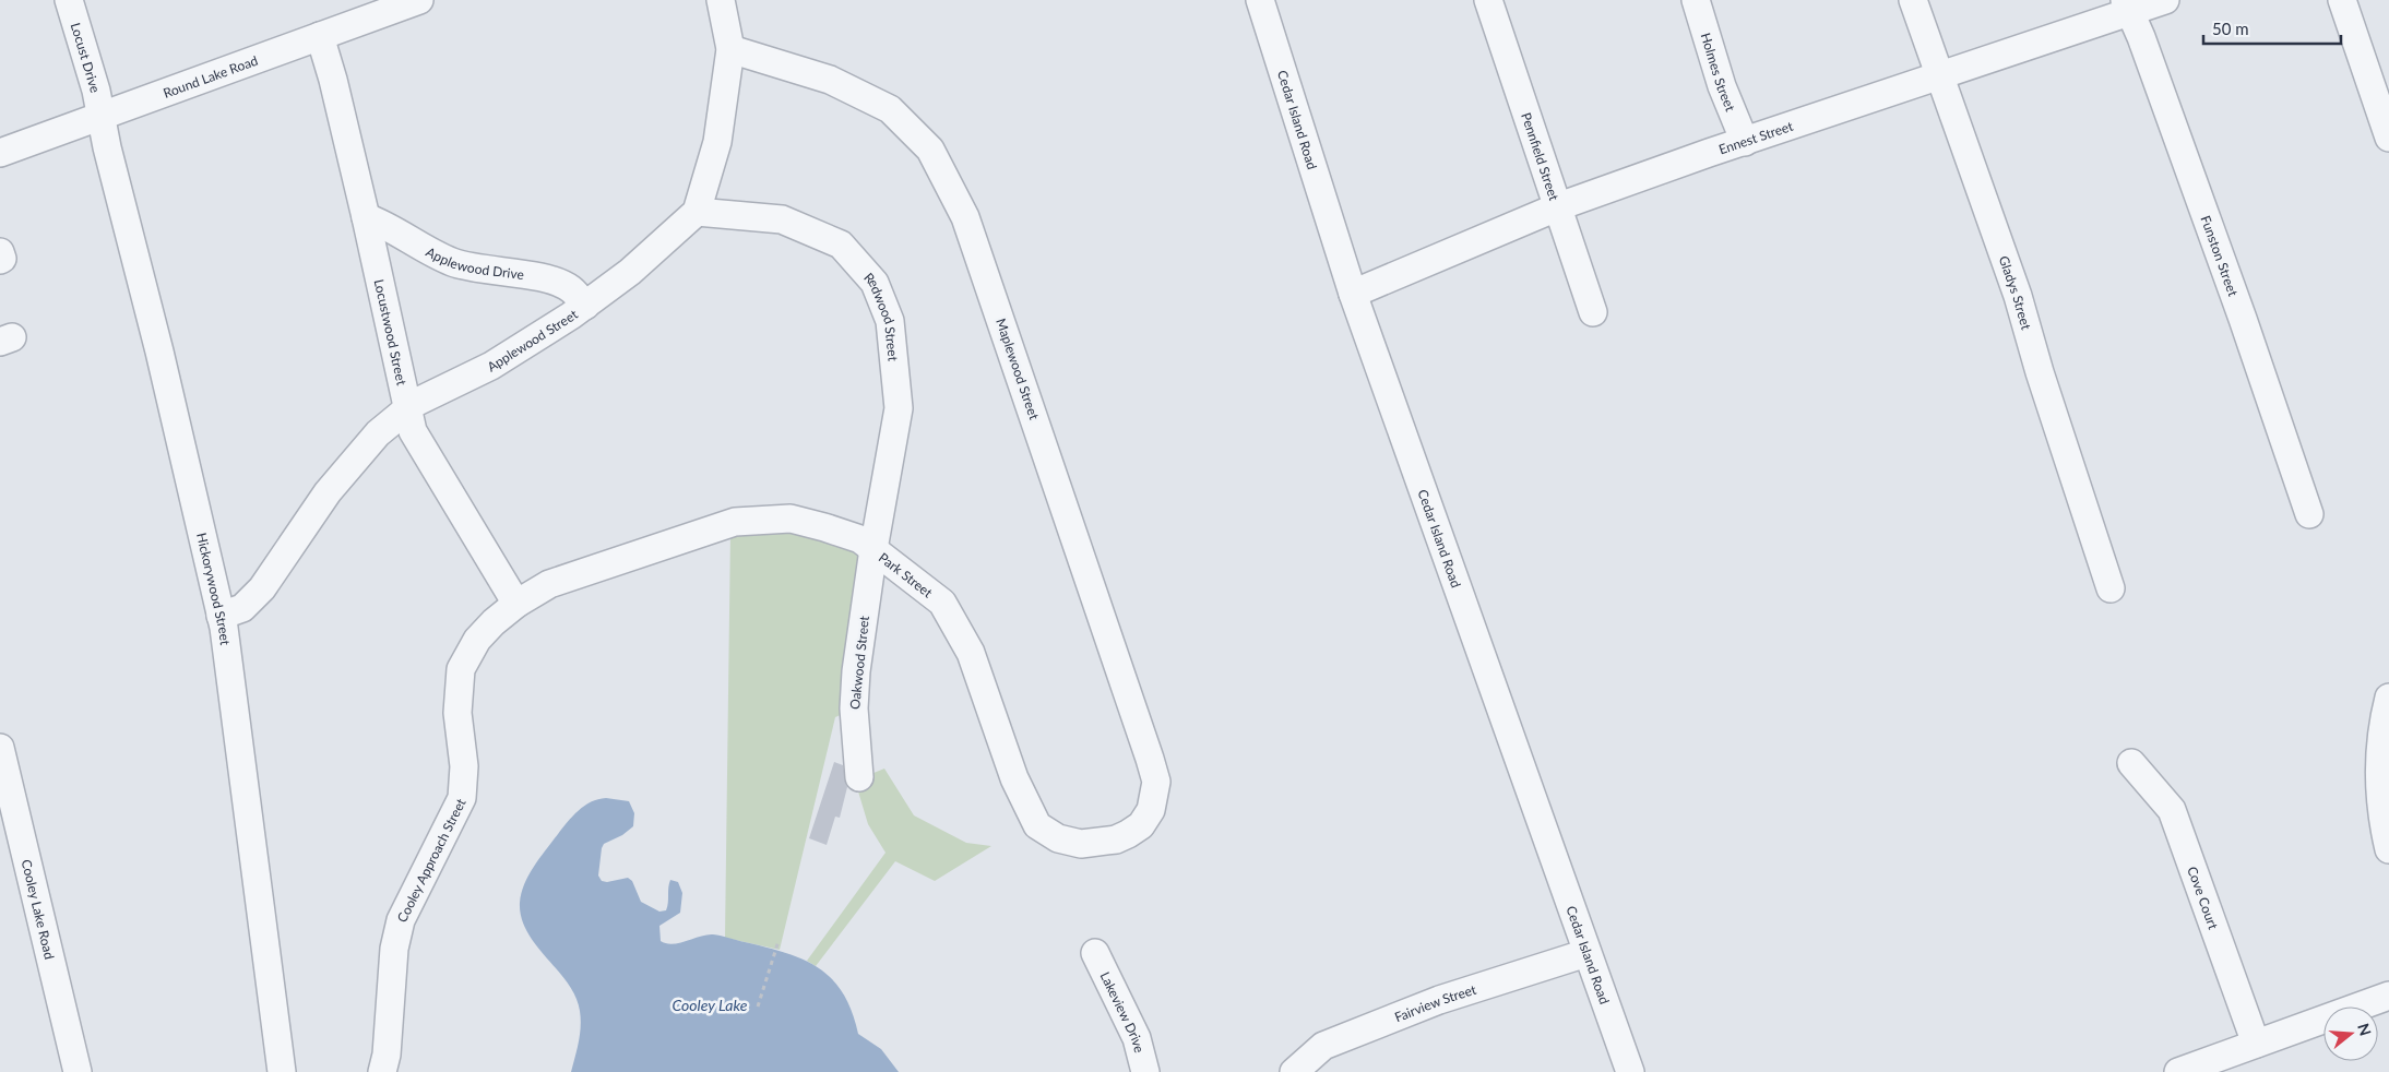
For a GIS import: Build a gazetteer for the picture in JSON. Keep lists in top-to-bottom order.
{
  "streets": {
    "street": [
      "Locust Drive",
      "Holmes Street",
      "Round Lake Road",
      "Cedar Island Road",
      "Ennest Street",
      "Pennfield Street",
      "Funston Street",
      "Applewood Drive",
      "Gladys Street",
      "Redwood Street",
      "Locustwood Street",
      "Applewood Street",
      "Maplewood Street",
      "Park Street",
      "Hickorywood Street",
      "Oakwood Street",
      "Cooley Approach Street",
      "Cove Court",
      "Cooley Lake Road",
      "Fairview Street",
      "Lakeview Drive"
    ]
  },
  "crossings": [
    ["Locust Drive", "Round Lake Road"],
    ["Locust Drive", "Hickorywood Street"],
    ["Holmes Street", "Ennest Street"],
    ["Round Lake Road", "Locustwood Street"],
    ["Round Lake Road", "Hickorywood Street"],
    ["Cedar Island Road", "Ennest Street"],
    ["Cedar Island Road", "Fairview Street"],
    ["Ennest Street", "Pennfield Street"],
    ["Ennest Street", "Funston Street"],
    ["Ennest Street", "Gladys Street"],
    ["Applewood Drive", "Locustwood Street"],
    ["Applewood Drive", "Applewood Street"],
    ["Redwood Street", "Applewood Street"],
    ["Redwood Street", "Park Street"],
    ["Redwood Street", "Oakwood Street"],
    ["Locustwood Street", "Applewood Street"],
    ["Locustwood Street", "Park Street"],
    ["Locustwood Street", "Cooley Approach Street"],
    ["Applewood Street", "Hickorywood Street"],
    ["Maplewood Street", "Park Street"],
    ["Park Street", "Oakwood Street"],
    ["Park Street", "Cooley Approach Street"]
  ],
  "water": ["Cooley Lake"],
  "scale_bar": "50 m",
  "north": "right"
}
